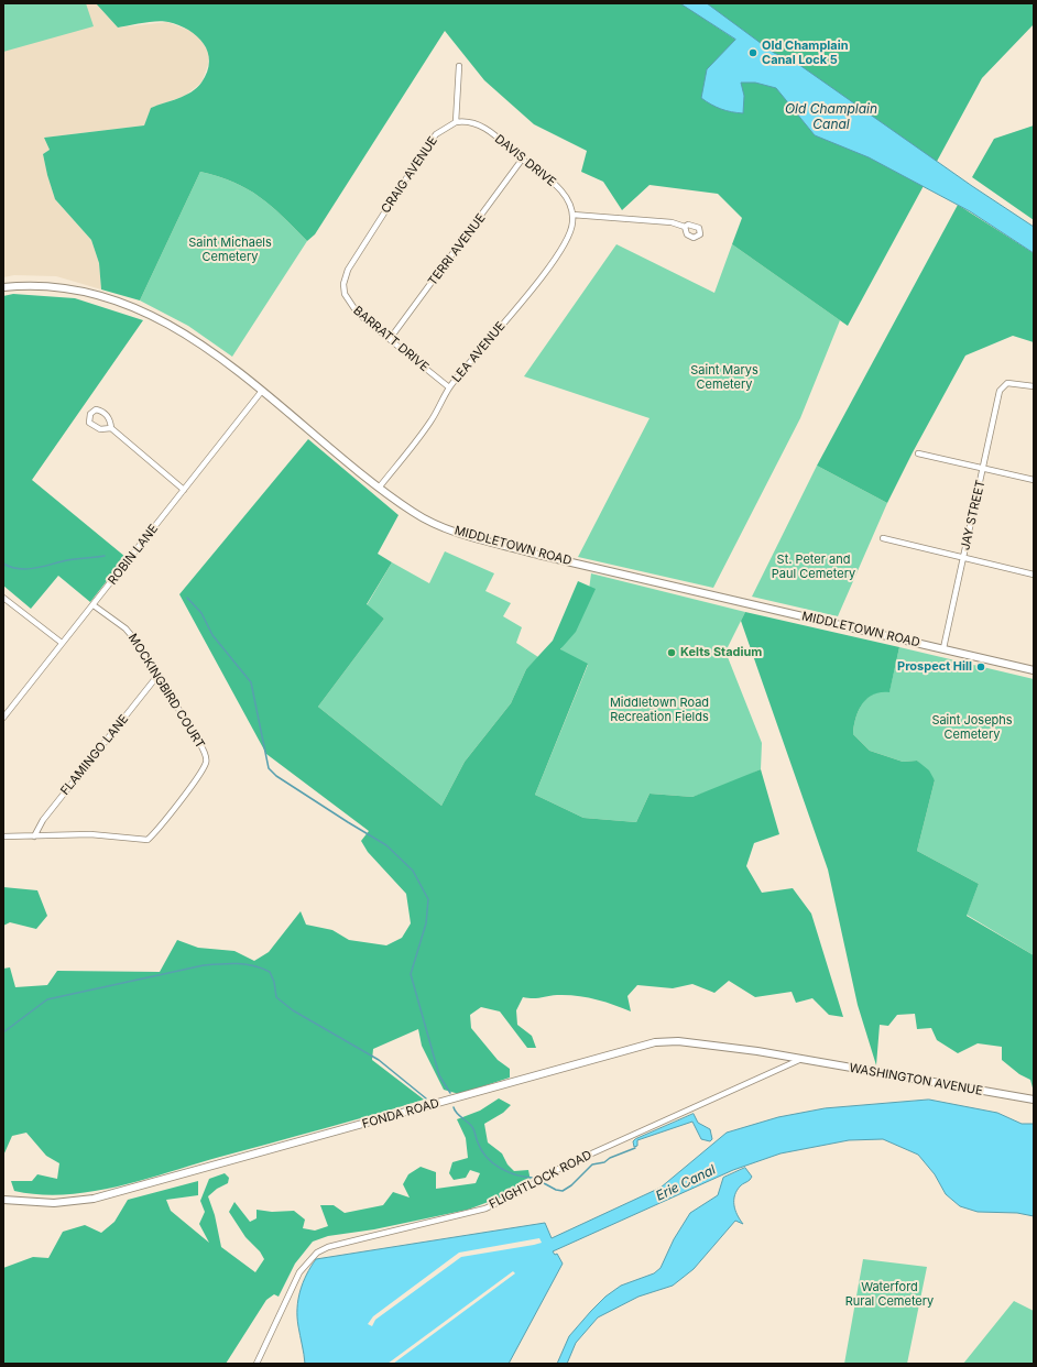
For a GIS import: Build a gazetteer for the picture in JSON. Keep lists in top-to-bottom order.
{
  "streets": {
    "street": [
      "DAVIS DRIVE",
      "CRAIG AVENUE",
      "TERRI AVENUE",
      "BARRATT DRIVE",
      "LEA AVENUE",
      "JAY STREET",
      "MIDDLETOWN ROAD",
      "ROBIN LANE",
      "MOCKINGBIRD COURT",
      "FLAMINGO LANE",
      "WASHINGTON AVENUE",
      "FONDA ROAD",
      "FLIGHTLOCK ROAD"
    ]
  },
  "crossings": [
    ["DAVIS DRIVE", "CRAIG AVENUE"],
    ["DAVIS DRIVE", "TERRI AVENUE"],
    ["DAVIS DRIVE", "LEA AVENUE"],
    ["CRAIG AVENUE", "BARRATT DRIVE"],
    ["TERRI AVENUE", "BARRATT DRIVE"],
    ["BARRATT DRIVE", "LEA AVENUE"],
    ["LEA AVENUE", "MIDDLETOWN ROAD"],
    ["JAY STREET", "MIDDLETOWN ROAD"],
    ["MIDDLETOWN ROAD", "ROBIN LANE"],
    ["ROBIN LANE", "MOCKINGBIRD COURT"],
    ["MOCKINGBIRD COURT", "FLAMINGO LANE"],
    ["WASHINGTON AVENUE", "FONDA ROAD"],
    ["WASHINGTON AVENUE", "FLIGHTLOCK ROAD"],
    ["FONDA ROAD", "FLIGHTLOCK ROAD"]
  ],
  "water": ["Old Champlain Canal", "Erie Canal"],
  "parks": [
    "Saint Michaels Cemetery",
    "Saint Marys Cemetery",
    "St. Peter and Paul Cemetery",
    "Middletown Road Recreation Fields",
    "Saint Josephs Cemetery",
    "Waterford Rural Cemetery"
  ],
  "places": ["Old Champlain Canal Lock 5", "Kelts Stadium", "Prospect Hill"]
}
